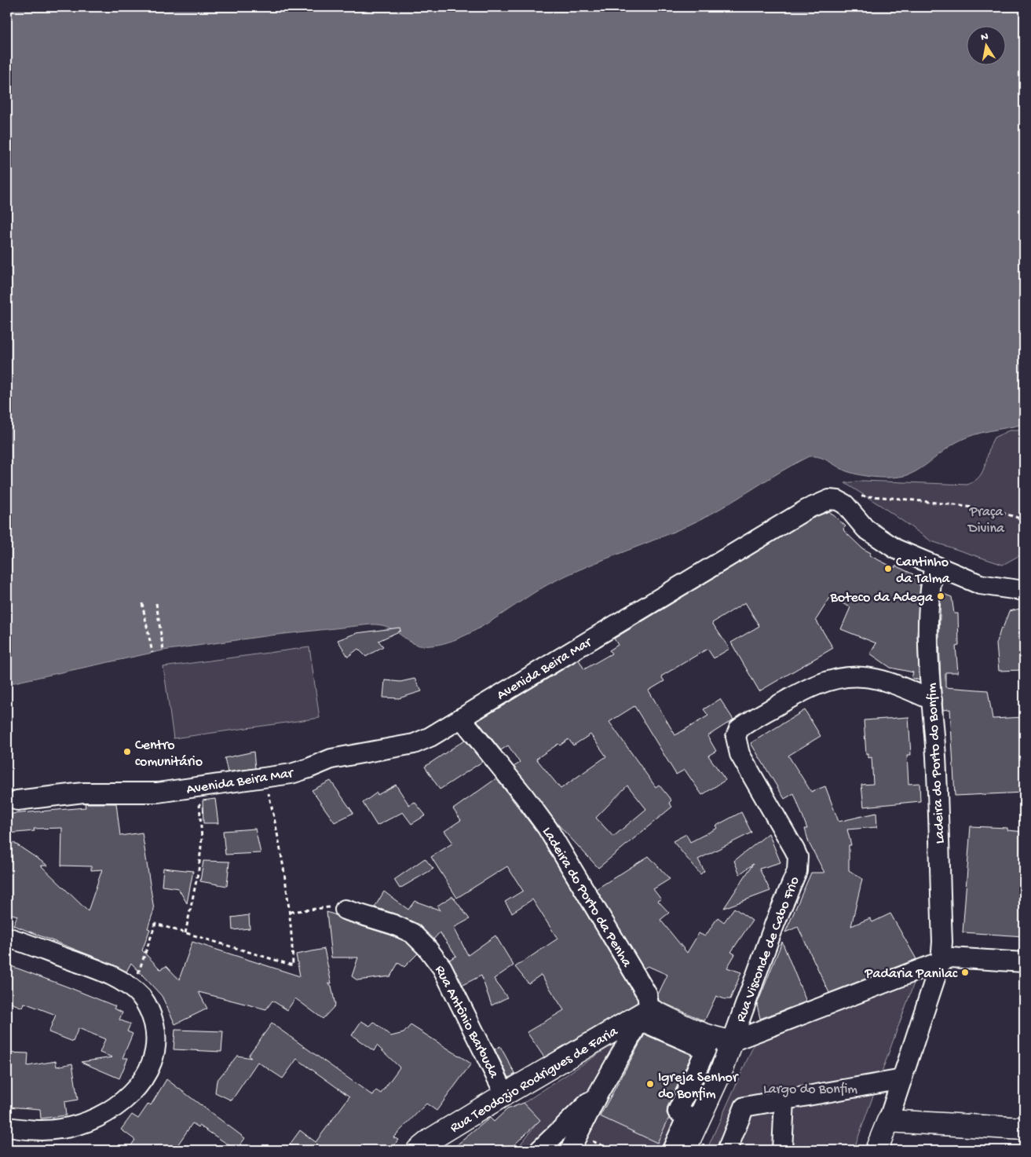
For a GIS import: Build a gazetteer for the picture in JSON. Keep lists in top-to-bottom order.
{
  "streets": {
    "street": [
      "Avenida Beira Mar",
      "Ladeira do Porto do Bonfim",
      "Ladeira do Porto da Penha",
      "Rua Visconde de Cabo Frio",
      "Rua Antônio Barbuda",
      "Rua Teodozio Rodrigues de Faria"
    ]
  },
  "crossings": [
    ["Avenida Beira Mar", "Ladeira do Porto da Penha"],
    ["Ladeira do Porto do Bonfim", "Rua Visconde de Cabo Frio"],
    ["Ladeira do Porto da Penha", "Rua Teodozio Rodrigues de Faria"],
    ["Rua Antônio Barbuda", "Rua Teodozio Rodrigues de Faria"]
  ],
  "parks": ["Praça Divina", "Largo do Bonfim"],
  "places": [
    "Cantinho da Talma",
    "Boteco da Adega",
    "Centro comunitário",
    "Padaria Panilac",
    "Igreja Senhor do Bonfim"
  ],
  "north": "top"
}
